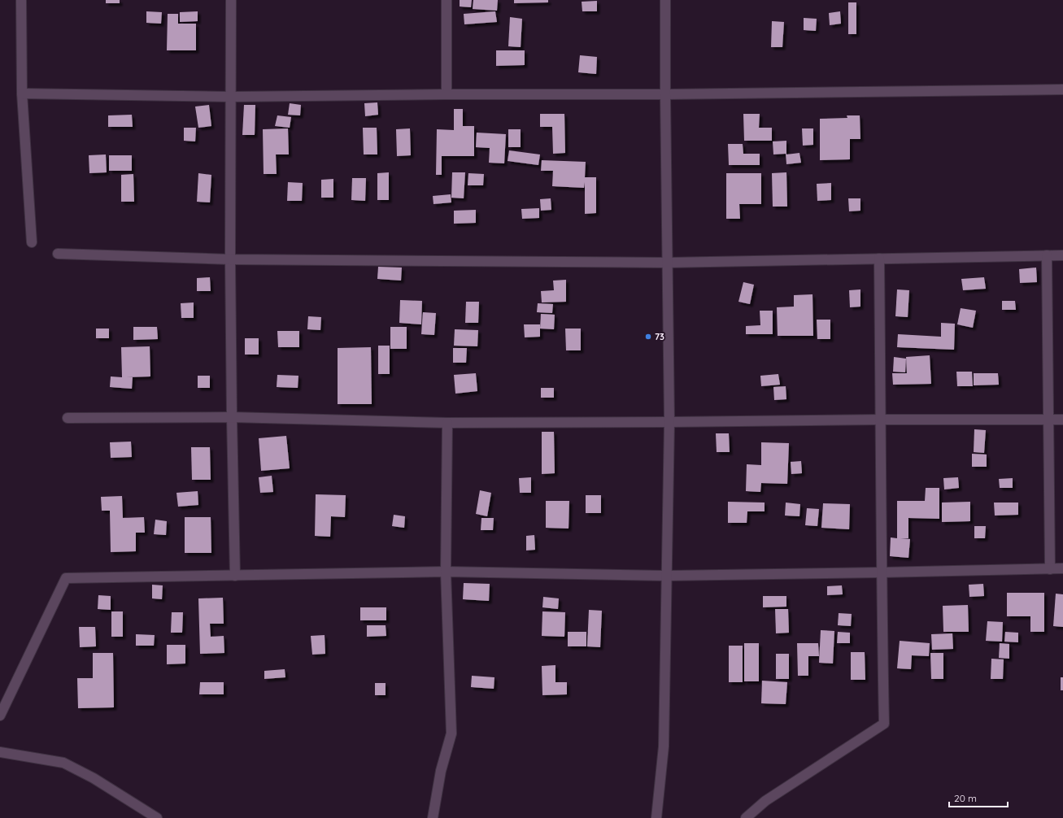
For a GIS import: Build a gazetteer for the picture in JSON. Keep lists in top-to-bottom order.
{
  "places": ["73"],
  "scale_bar": "20 m"
}
